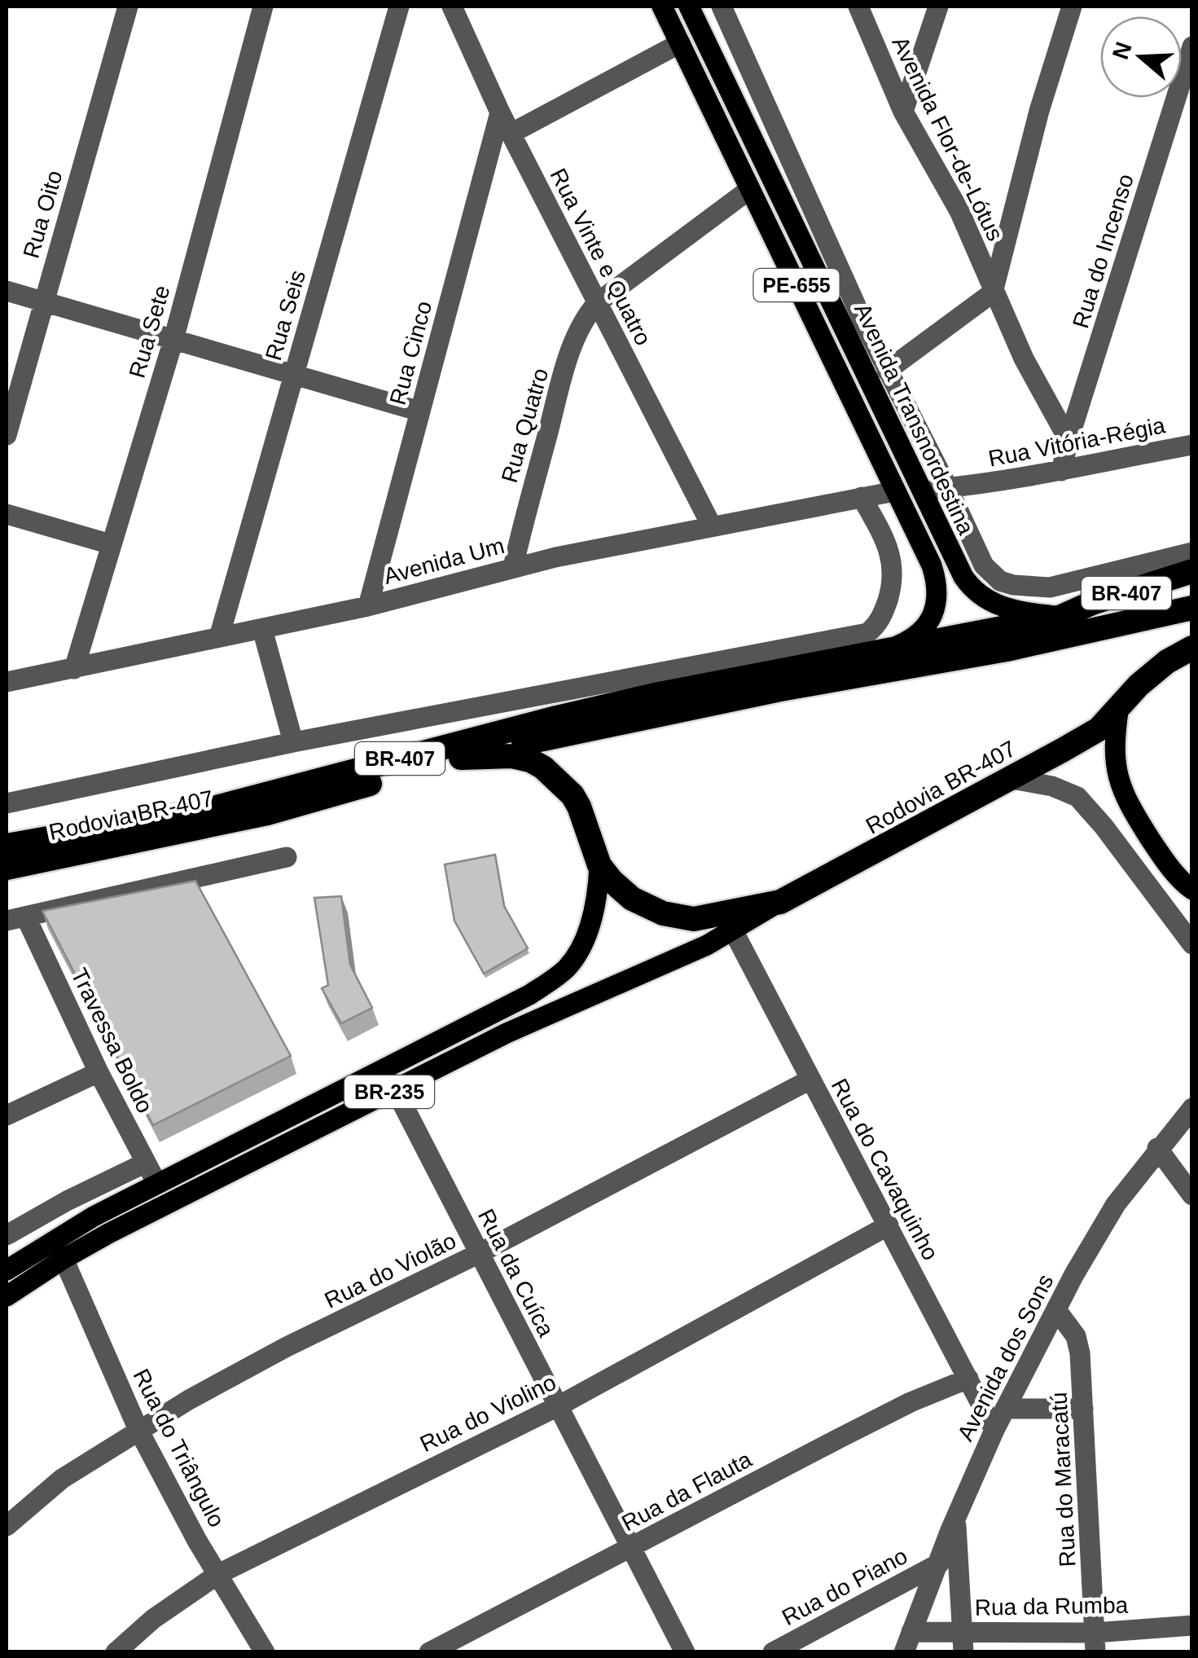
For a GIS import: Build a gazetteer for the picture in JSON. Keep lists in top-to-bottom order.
{
  "streets": {
    "highway": ["BR-407", "Rodovia BR-407"],
    "main road": ["PE-655", "Avenida Transnordestina", "BR-235"],
    "street": [
      "Avenida Flor-de-Lótus",
      "Rua Oito",
      "Rua do Incenso",
      "Rua Vinte e Quatro",
      "Rua Seis",
      "Rua Sete",
      "Rua Cinco",
      "Rua Quatro",
      "Rua Vitória-Régia",
      "Avenida Um",
      "Travessa Boldo",
      "Rua do Cavaquinho",
      "Rua do Violão",
      "Rua da Cuíca",
      "Avenida dos Sons",
      "Rua do Violino",
      "Rua do Triângulo",
      "Rua do Maracatú",
      "Rua da Flauta",
      "Rua do Piano",
      "Rua da Rumba"
    ]
  },
  "crossings": [
    ["Avenida Flor-de-Lótus", "Rua do Incenso"],
    ["Rua do Incenso", "Rua Vitória-Régia"],
    ["Rua Vinte e Quatro", "Rua Cinco"],
    ["Rua Vinte e Quatro", "Rua Quatro"],
    ["Rua Vinte e Quatro", "Avenida Um"],
    ["Rua Seis", "Avenida Um"],
    ["Rua Sete", "Avenida Um"],
    ["Rua Cinco", "Avenida Um"],
    ["Avenida Transnordestina", "Rua Vitória-Régia"],
    ["Avenida Transnordestina", "Avenida Um"],
    ["Avenida Transnordestina", "BR-407"],
    ["Rua Quatro", "Avenida Um"],
    ["Rodovia BR-407", "BR-235"],
    ["Travessa Boldo", "BR-235"],
    ["BR-235", "Rua do Cavaquinho"],
    ["BR-235", "Rua da Cuíca"],
    ["BR-235", "Rua do Triângulo"],
    ["Rua do Cavaquinho", "Rua do Violão"],
    ["Rua do Cavaquinho", "Avenida dos Sons"],
    ["Rua do Cavaquinho", "Rua do Violino"],
    ["Rua do Cavaquinho", "Rua da Flauta"],
    ["Rua do Violão", "Rua da Cuíca"],
    ["Rua do Violão", "Rua do Triângulo"],
    ["Rua da Cuíca", "Rua do Violino"],
    ["Rua da Cuíca", "Rua da Flauta"],
    ["Avenida dos Sons", "Rua do Maracatú"],
    ["Avenida dos Sons", "Rua do Piano"],
    ["Avenida dos Sons", "Rua da Rumba"],
    ["Rua do Violino", "Rua do Triângulo"],
    ["Rua do Maracatú", "Rua da Rumba"]
  ],
  "north": "left"
}
